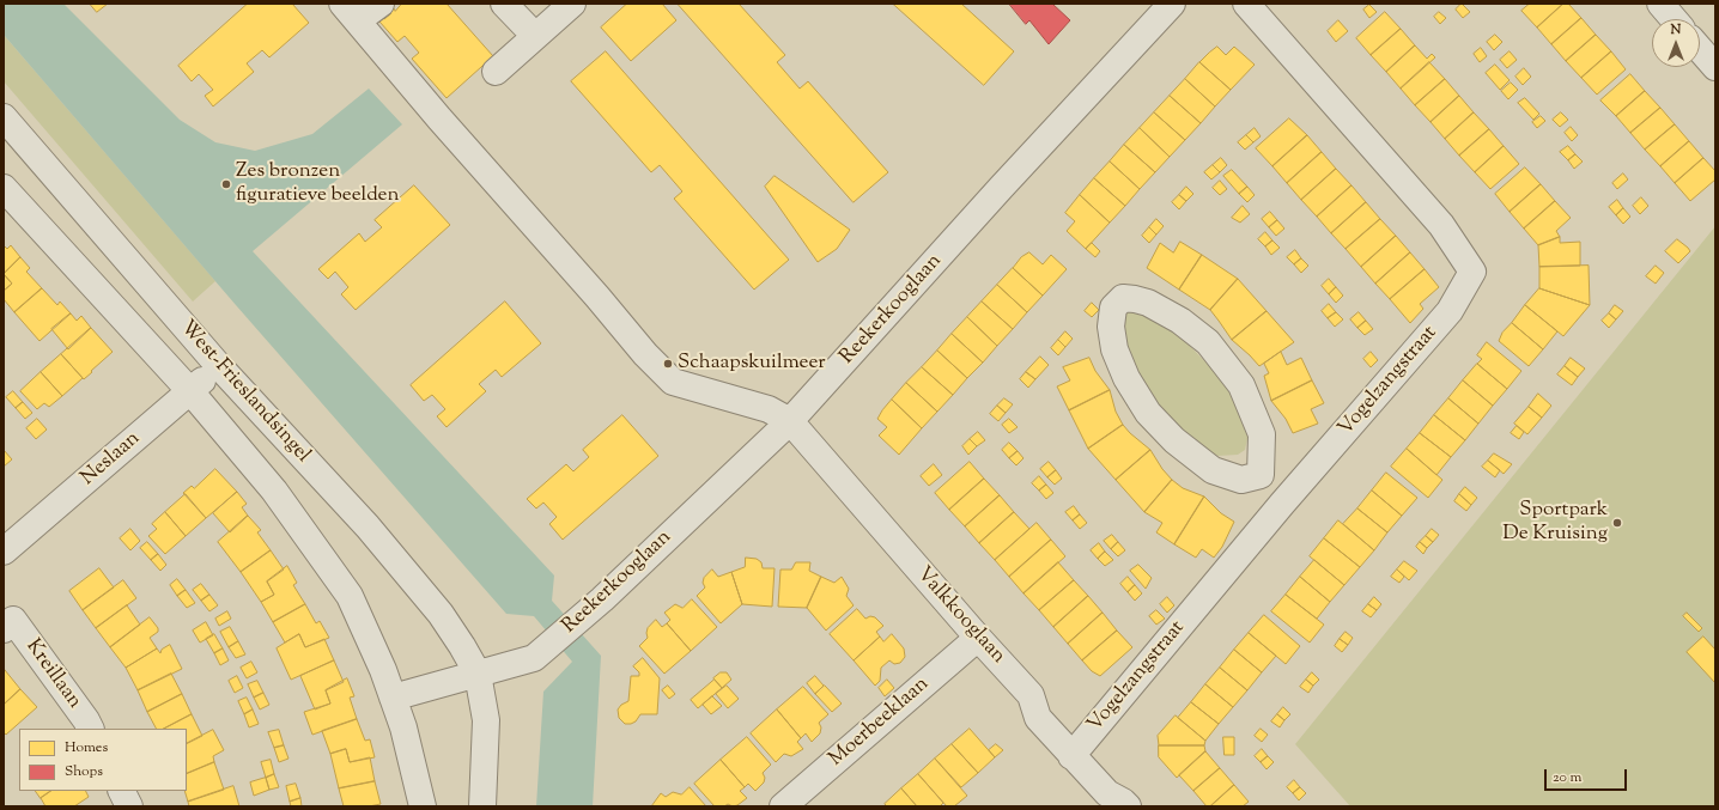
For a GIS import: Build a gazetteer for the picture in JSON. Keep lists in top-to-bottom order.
{
  "streets": {
    "street": [
      "Reekerkooglaan",
      "Vogelzangstraat",
      "West-Frieslandsingel",
      "Neslaan",
      "Valkkooglaan",
      "Kreillaan",
      "Moerbeeklaan"
    ]
  },
  "crossings": [
    ["Reekerkooglaan", "West-Frieslandsingel"],
    ["Reekerkooglaan", "Valkkooglaan"],
    ["Vogelzangstraat", "Valkkooglaan"],
    ["West-Frieslandsingel", "Neslaan"],
    ["Valkkooglaan", "Moerbeeklaan"]
  ],
  "places": ["Zes bronzen figuratieve beelden", "Schaapskuilmeer", "Sportpark De Kruising"],
  "legend": ["Homes", "Shops"],
  "scale_bar": "20 m",
  "north": "top"
}
